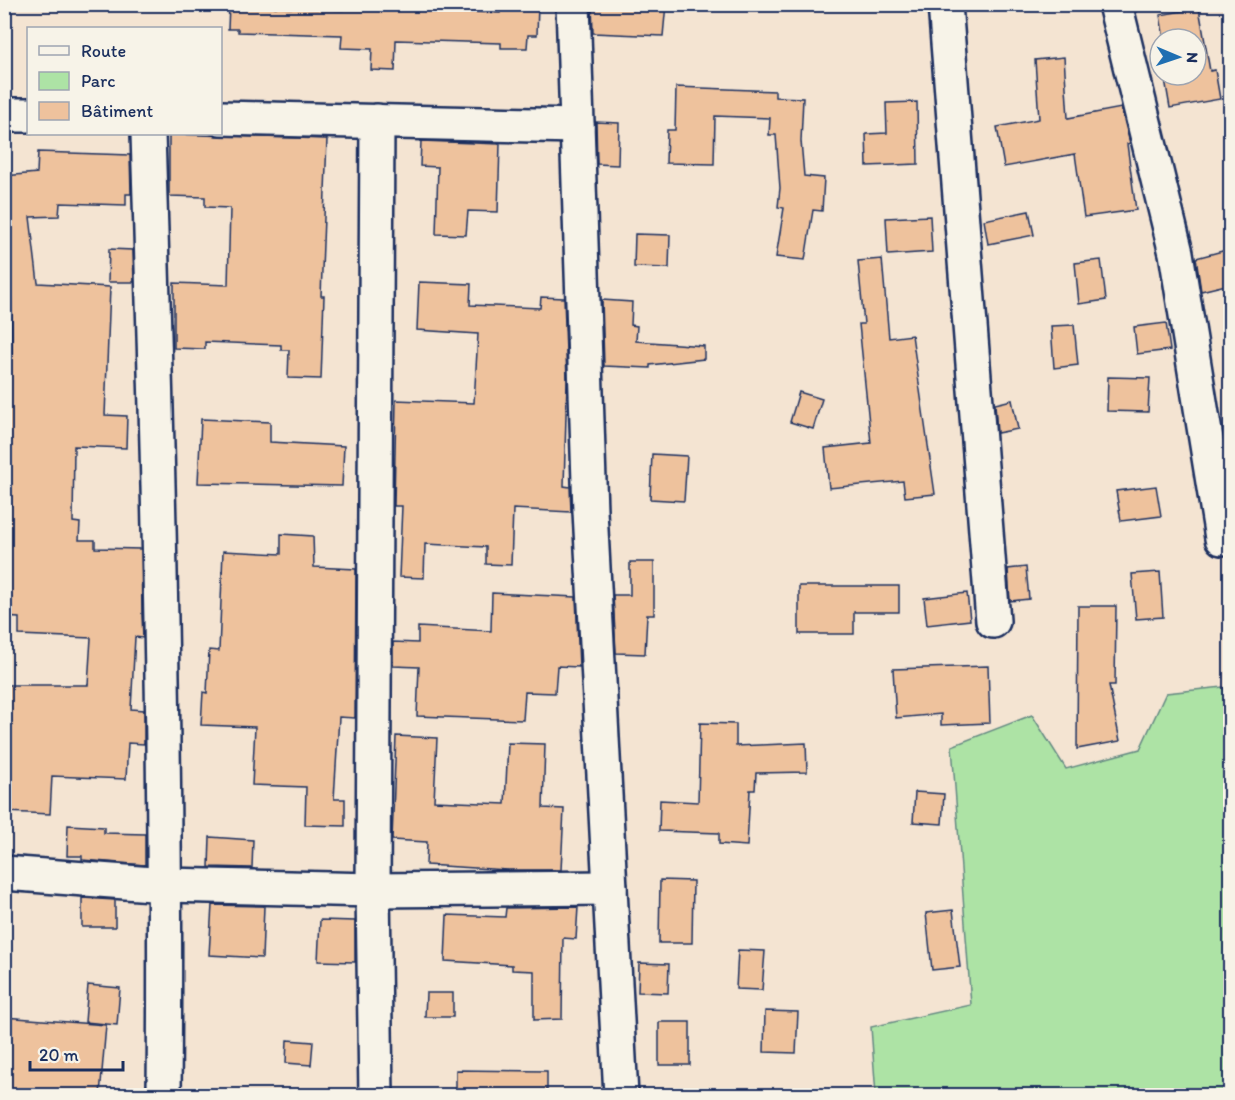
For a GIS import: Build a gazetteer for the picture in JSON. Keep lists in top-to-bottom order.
{
  "legend": ["Route", "Parc", "Bâtiment"],
  "scale_bar": "20 m",
  "north": "right"
}
